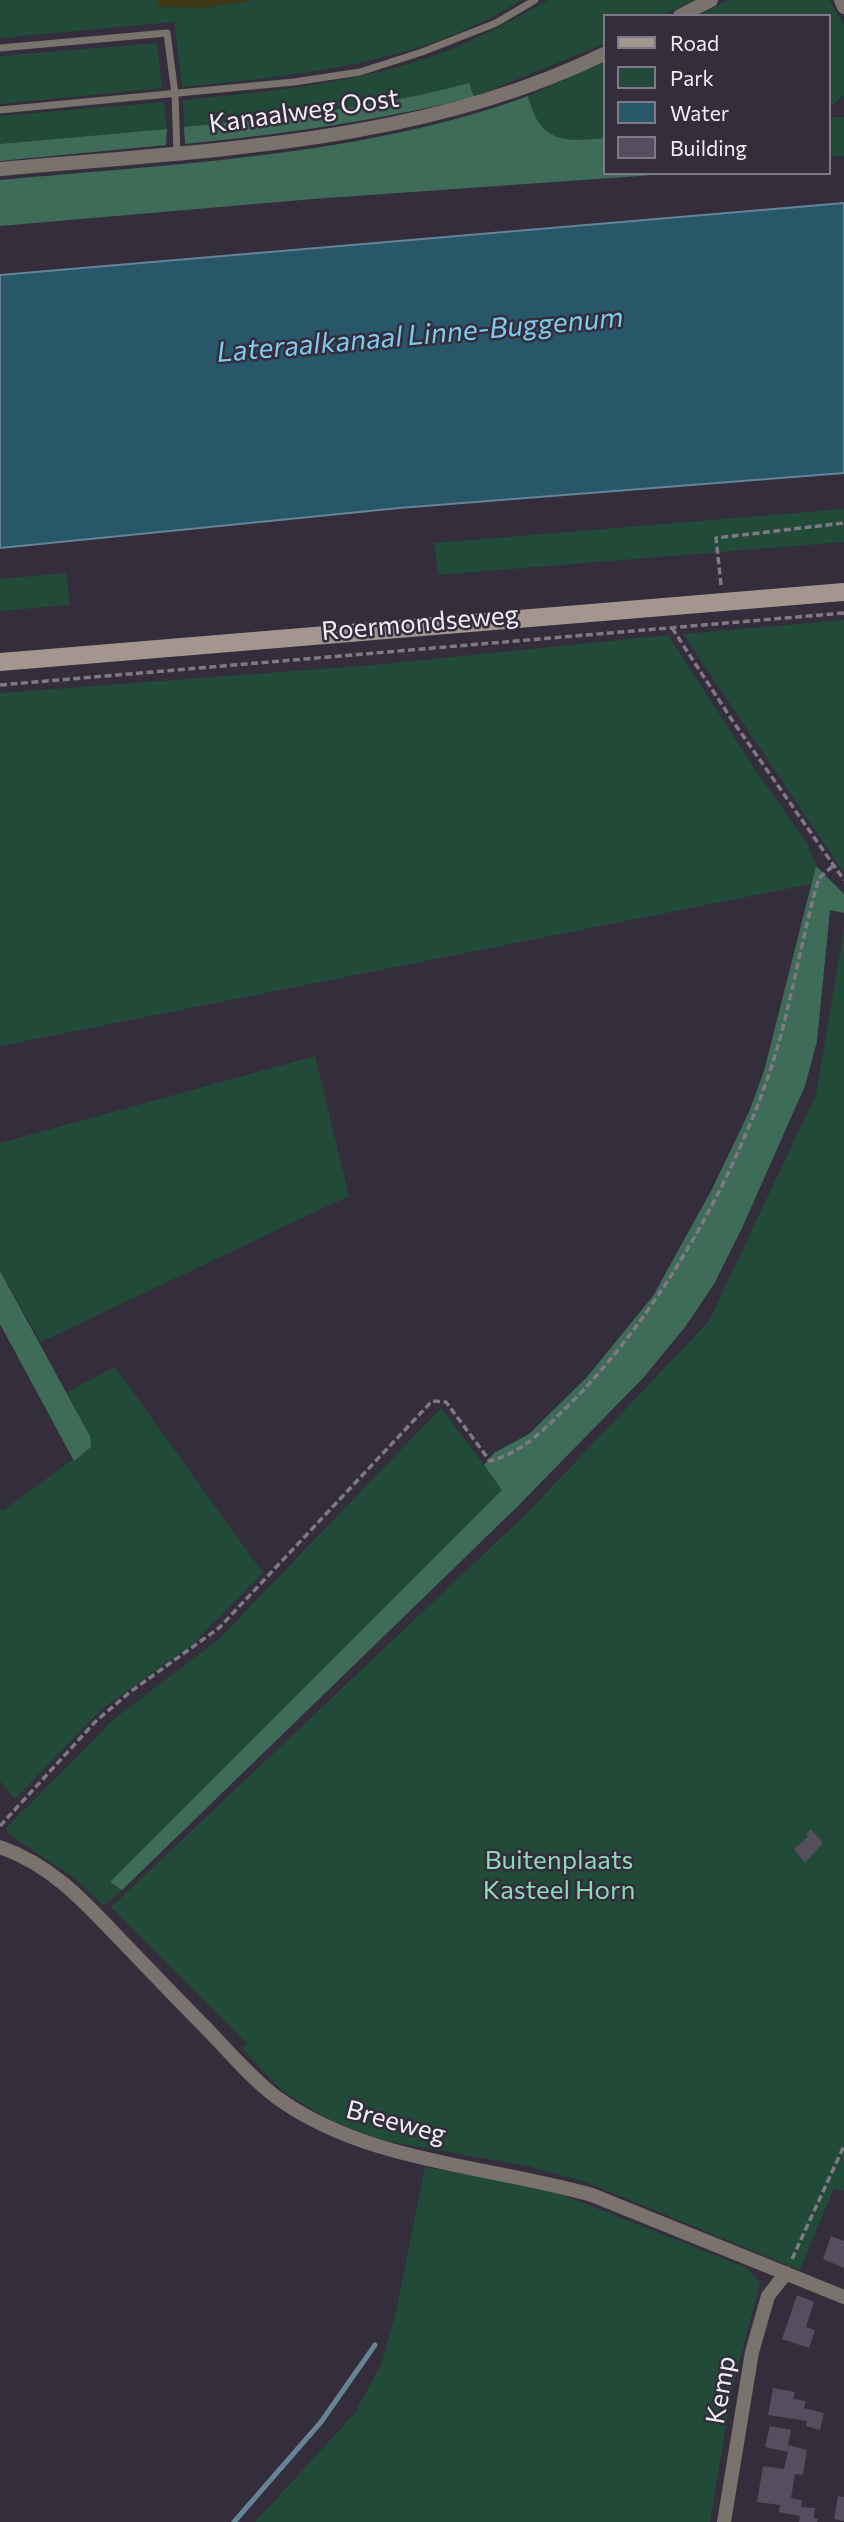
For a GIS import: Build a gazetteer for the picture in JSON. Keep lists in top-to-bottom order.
{
  "streets": {
    "main road": ["Roermondseweg"],
    "street": ["Kanaalweg Oost", "Breeweg", "Kemp"]
  },
  "crossings": [
    ["Breeweg", "Kemp"]
  ],
  "water": ["Lateraalkanaal Linne-Buggenum"],
  "parks": ["Buitenplaats Kasteel Horn"],
  "legend": [
    "Road",
    "Park",
    "Water",
    "Building"
  ]
}
